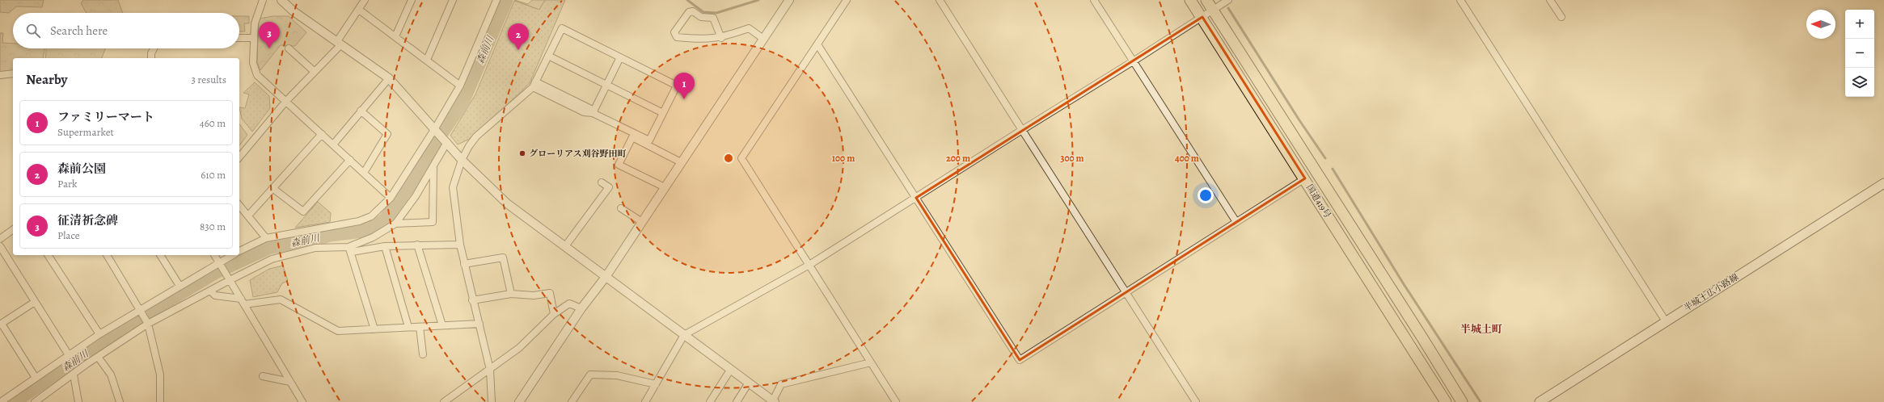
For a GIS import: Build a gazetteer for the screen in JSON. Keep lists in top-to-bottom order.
{
  "streets": {
    "highway": ["国道419号"],
    "main road": ["半城土広小路線"]
  },
  "districts": ["半城土町"],
  "water": ["森前川"],
  "places": ["グローリアス刈谷野田町"],
  "north": "left",
  "page": {
    "map_buttons": ["+", "−"],
    "search": "Search here",
    "pins": ["3", "2", "1"],
    "heading": ["Nearby", "3 results"],
    "list": [
      {
        "mark": "1",
        "name": "ファミリーマート",
        "note": "Supermarket",
        "value": "460 m"
      },
      {
        "mark": "2",
        "name": "森前公園",
        "note": "Park",
        "value": "610 m"
      },
      {
        "mark": "3",
        "name": "征清祈念碑",
        "note": "Place",
        "value": "830 m"
      }
    ]
  },
  "rings": [
    "100 m",
    "200 m",
    "300 m",
    "400 m"
  ]
}
